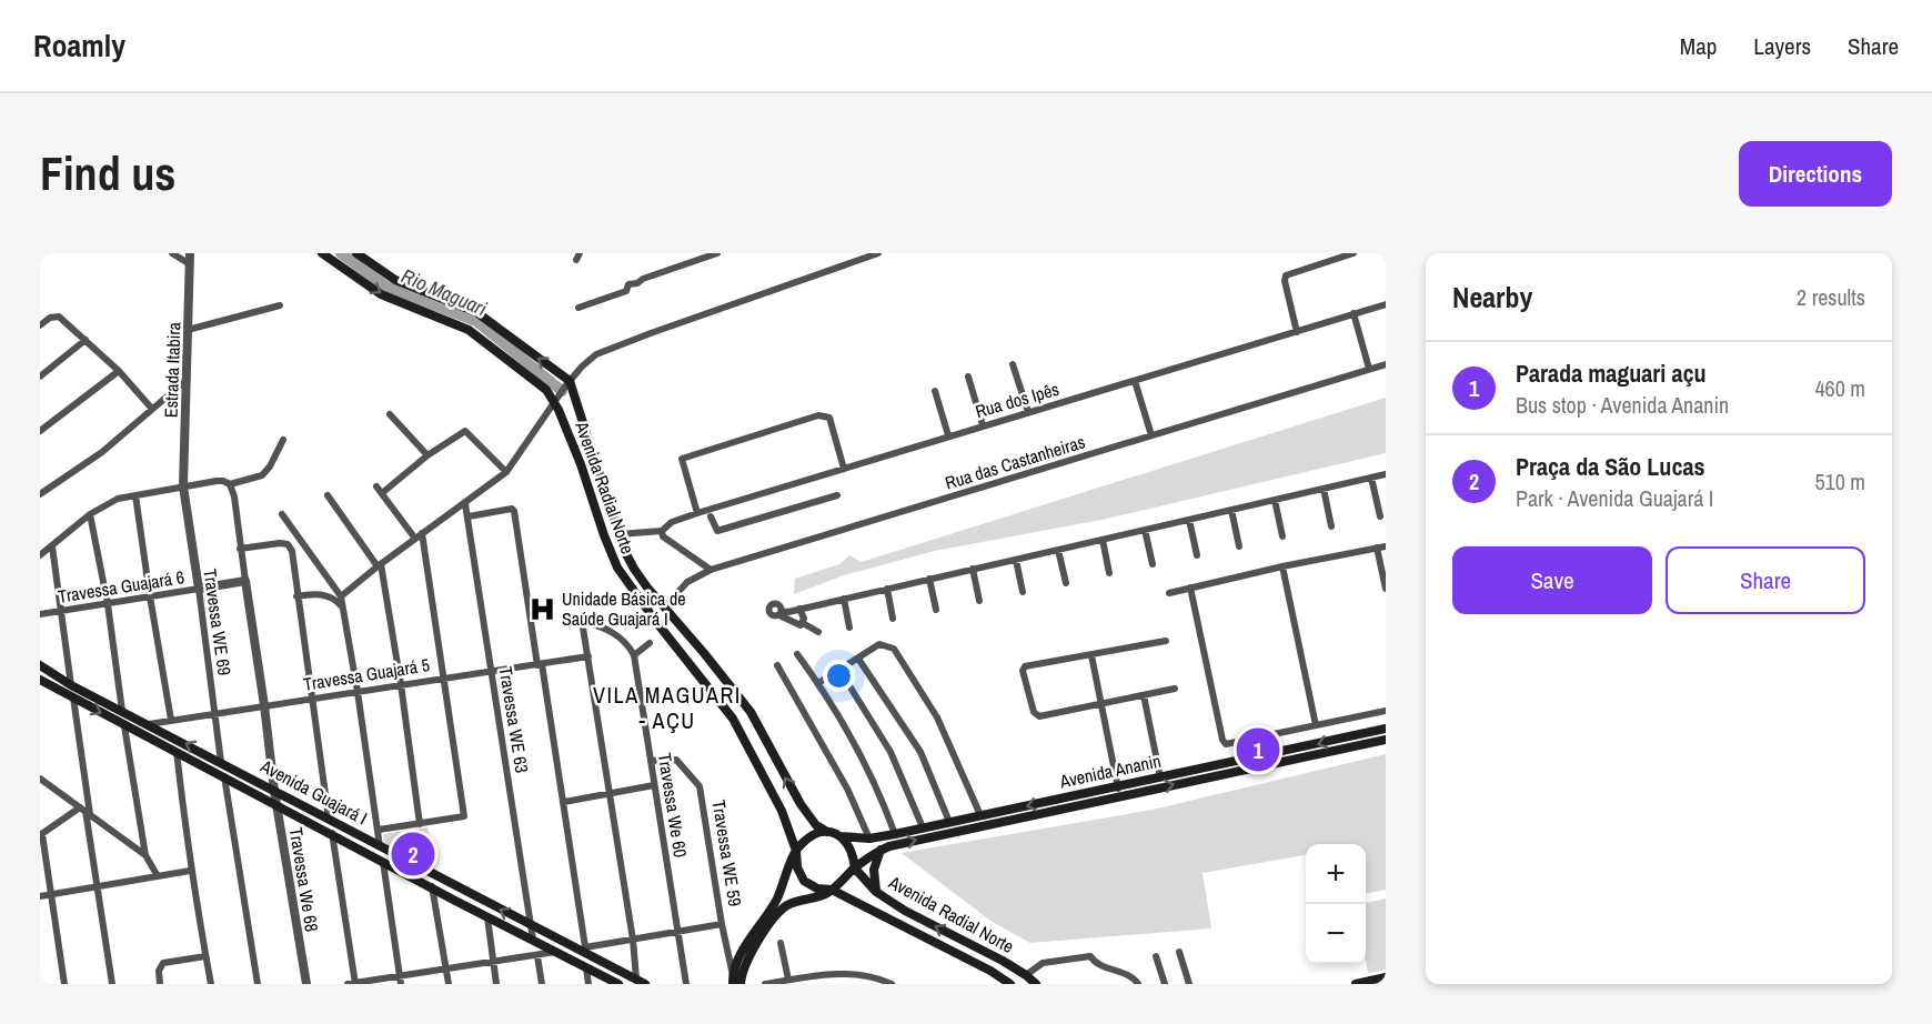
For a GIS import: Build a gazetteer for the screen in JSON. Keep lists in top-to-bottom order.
{
  "streets": {
    "main road": ["Avenida Radial Norte", "Avenida Ananin", "Avenida Guajará I"],
    "street": [
      "Estrada Itabira",
      "Rua dos Ipês",
      "Rua das Castanheiras",
      "Travessa Guajará 6",
      "Travessa WE 69",
      "Travessa Guajará 5",
      "Travessa WE 63",
      "Travessa We 60",
      "Travessa WE 59",
      "Travessa We 68"
    ]
  },
  "crossings": [
    ["Estrada Itabira", "Travessa WE 69"],
    ["Rua das Castanheiras", "Avenida Radial Norte"],
    ["Avenida Radial Norte", "Avenida Ananin"],
    ["Travessa Guajará 6", "Travessa WE 69"],
    ["Travessa Guajará 6", "Travessa We 68"],
    ["Travessa WE 69", "Travessa Guajará 5"],
    ["Travessa WE 69", "Avenida Guajará I"],
    ["Travessa Guajará 5", "Travessa WE 63"],
    ["Travessa Guajará 5", "Avenida Guajará I"],
    ["Travessa Guajará 5", "Travessa We 68"],
    ["Travessa WE 63", "Avenida Guajará I"],
    ["Avenida Guajará I", "Travessa We 68"],
    ["Travessa We 60", "Travessa WE 59"]
  ],
  "districts": ["VILA MAGUARI - AÇU"],
  "water": ["Rio Maguari"],
  "places": {
    "hospital": ["Unidade Básica de Saúde Guajará I"]
  },
  "page": {
    "header": "Roamly",
    "nav": ["Map", "Layers", "Share"],
    "buttons": [
      "Directions",
      ["Save", "Share"]
    ],
    "title": "Find us",
    "heading": ["Nearby", "2 results"],
    "list": [
      {
        "mark": "1",
        "name": "Parada maguari açu",
        "note": "Bus stop · Avenida Ananin",
        "value": "460 m"
      },
      {
        "mark": "2",
        "name": "Praça da São Lucas",
        "note": "Park · Avenida Guajará I",
        "value": "510 m"
      }
    ],
    "pins": ["1", "2"],
    "map_buttons": ["+", "−"]
  }
}
